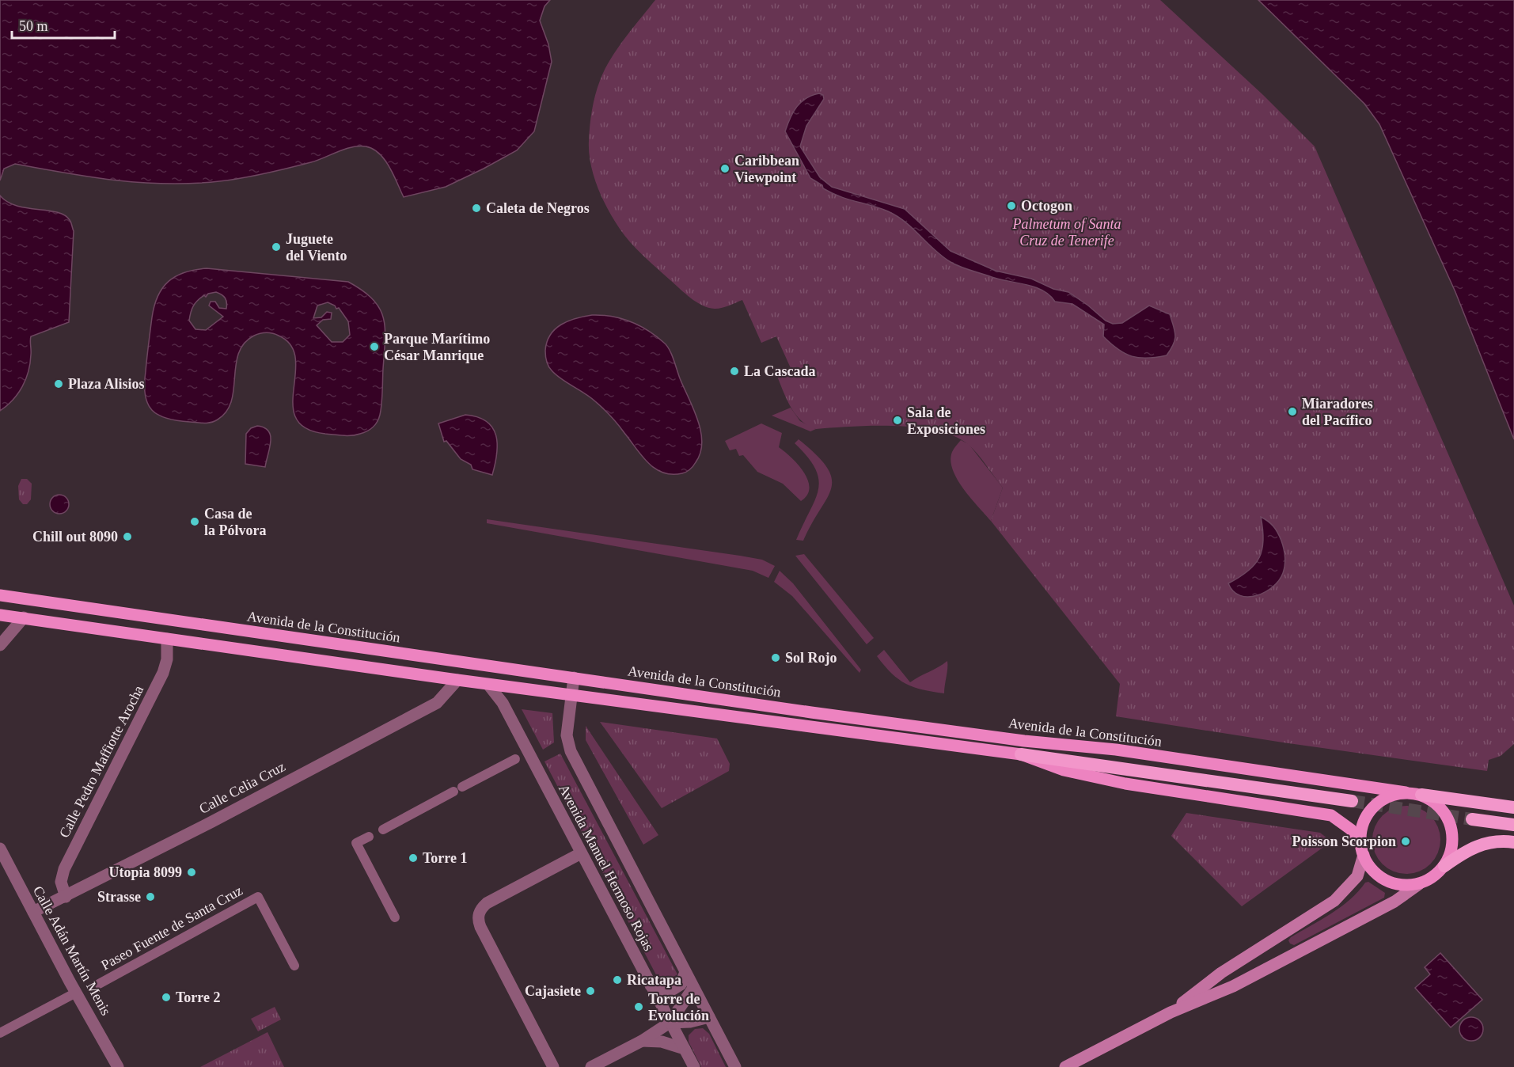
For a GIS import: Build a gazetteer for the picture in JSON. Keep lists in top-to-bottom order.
{
  "streets": {
    "highway": ["Avenida de la Constitución"],
    "street": [
      "Calle Pedro Maffiotte Arocha",
      "Calle Celia Cruz",
      "Avenida Manuel Hermoso Rojas",
      "Paseo Fuente de Santa Cruz",
      "Calle Adán Martín Menis"
    ]
  },
  "crossings": [
    ["Avenida de la Constitución", "Calle Pedro Maffiotte Arocha"],
    ["Avenida de la Constitución", "Calle Celia Cruz"],
    ["Avenida de la Constitución", "Avenida Manuel Hermoso Rojas"],
    ["Calle Pedro Maffiotte Arocha", "Calle Celia Cruz"],
    ["Calle Celia Cruz", "Calle Adán Martín Menis"]
  ],
  "parks": ["Palmetum of Santa Cruz de Tenerife"],
  "places": [
    "Caribbean Viewpoint",
    "Octogon",
    "Caleta de Negros",
    "Juguete del Viento",
    "Parque Marítimo César Manrique",
    "La Cascada",
    "Plaza Alisios",
    "Miaradores del Pacífico",
    "Sala de Exposiciones",
    "Casa de la Pólvora",
    "Chill out 8090",
    "Sol Rojo",
    "Poisson Scorpion",
    "Torre 1",
    "Utopia 8099",
    "Strasse",
    "Ricatapa",
    "Cajasiete",
    "Torre 2",
    "Torre de Evolución"
  ],
  "scale_bar": "50 m"
}
